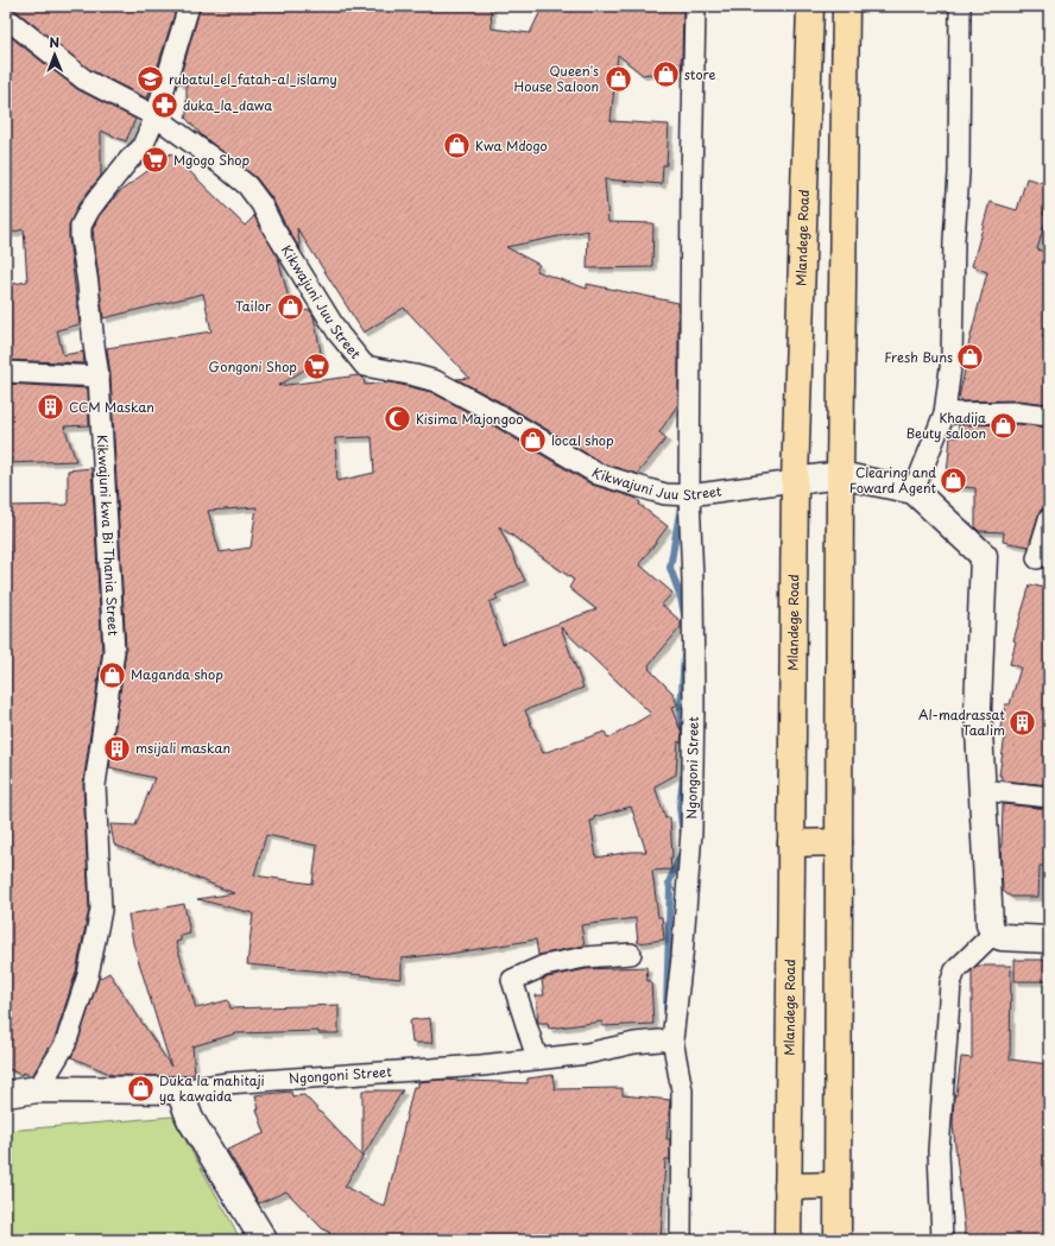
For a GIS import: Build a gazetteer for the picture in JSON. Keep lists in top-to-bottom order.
{
  "streets": {
    "main road": ["Mlandege Road"],
    "street": ["Kikwajuni Juu Street", "Kikwajuni kwa Bi Thania Street", "Ngongoni Street"]
  },
  "crossings": [
    ["Mlandege Road", "Kikwajuni Juu Street"],
    ["Kikwajuni Juu Street", "Kikwajuni kwa Bi Thania Street"],
    ["Kikwajuni Juu Street", "Ngongoni Street"],
    ["Kikwajuni kwa Bi Thania Street", "Ngongoni Street"]
  ],
  "places": {
    "shop": [
      "store",
      "Queen's House Saloon",
      "Kwa Mdogo",
      "Tailor",
      "Fresh Buns",
      "Khadija Beuty saloon",
      "local shop",
      "Clearing and Foward Agent",
      "Maganda shop",
      "Duka la mahitaji ya kawaida"
    ],
    "school or university": ["rubatul_el_fatah-al_islamy"],
    "pharmacy": ["duka_la_dawa"],
    "supermarket": ["Mgogo Shop", "Gongoni Shop"],
    "building": ["CCM Maskan", "Al-madrassat Taalim", "msijali maskan"],
    "mosque": ["Kisima Majongoo"]
  },
  "north": "top"
}
